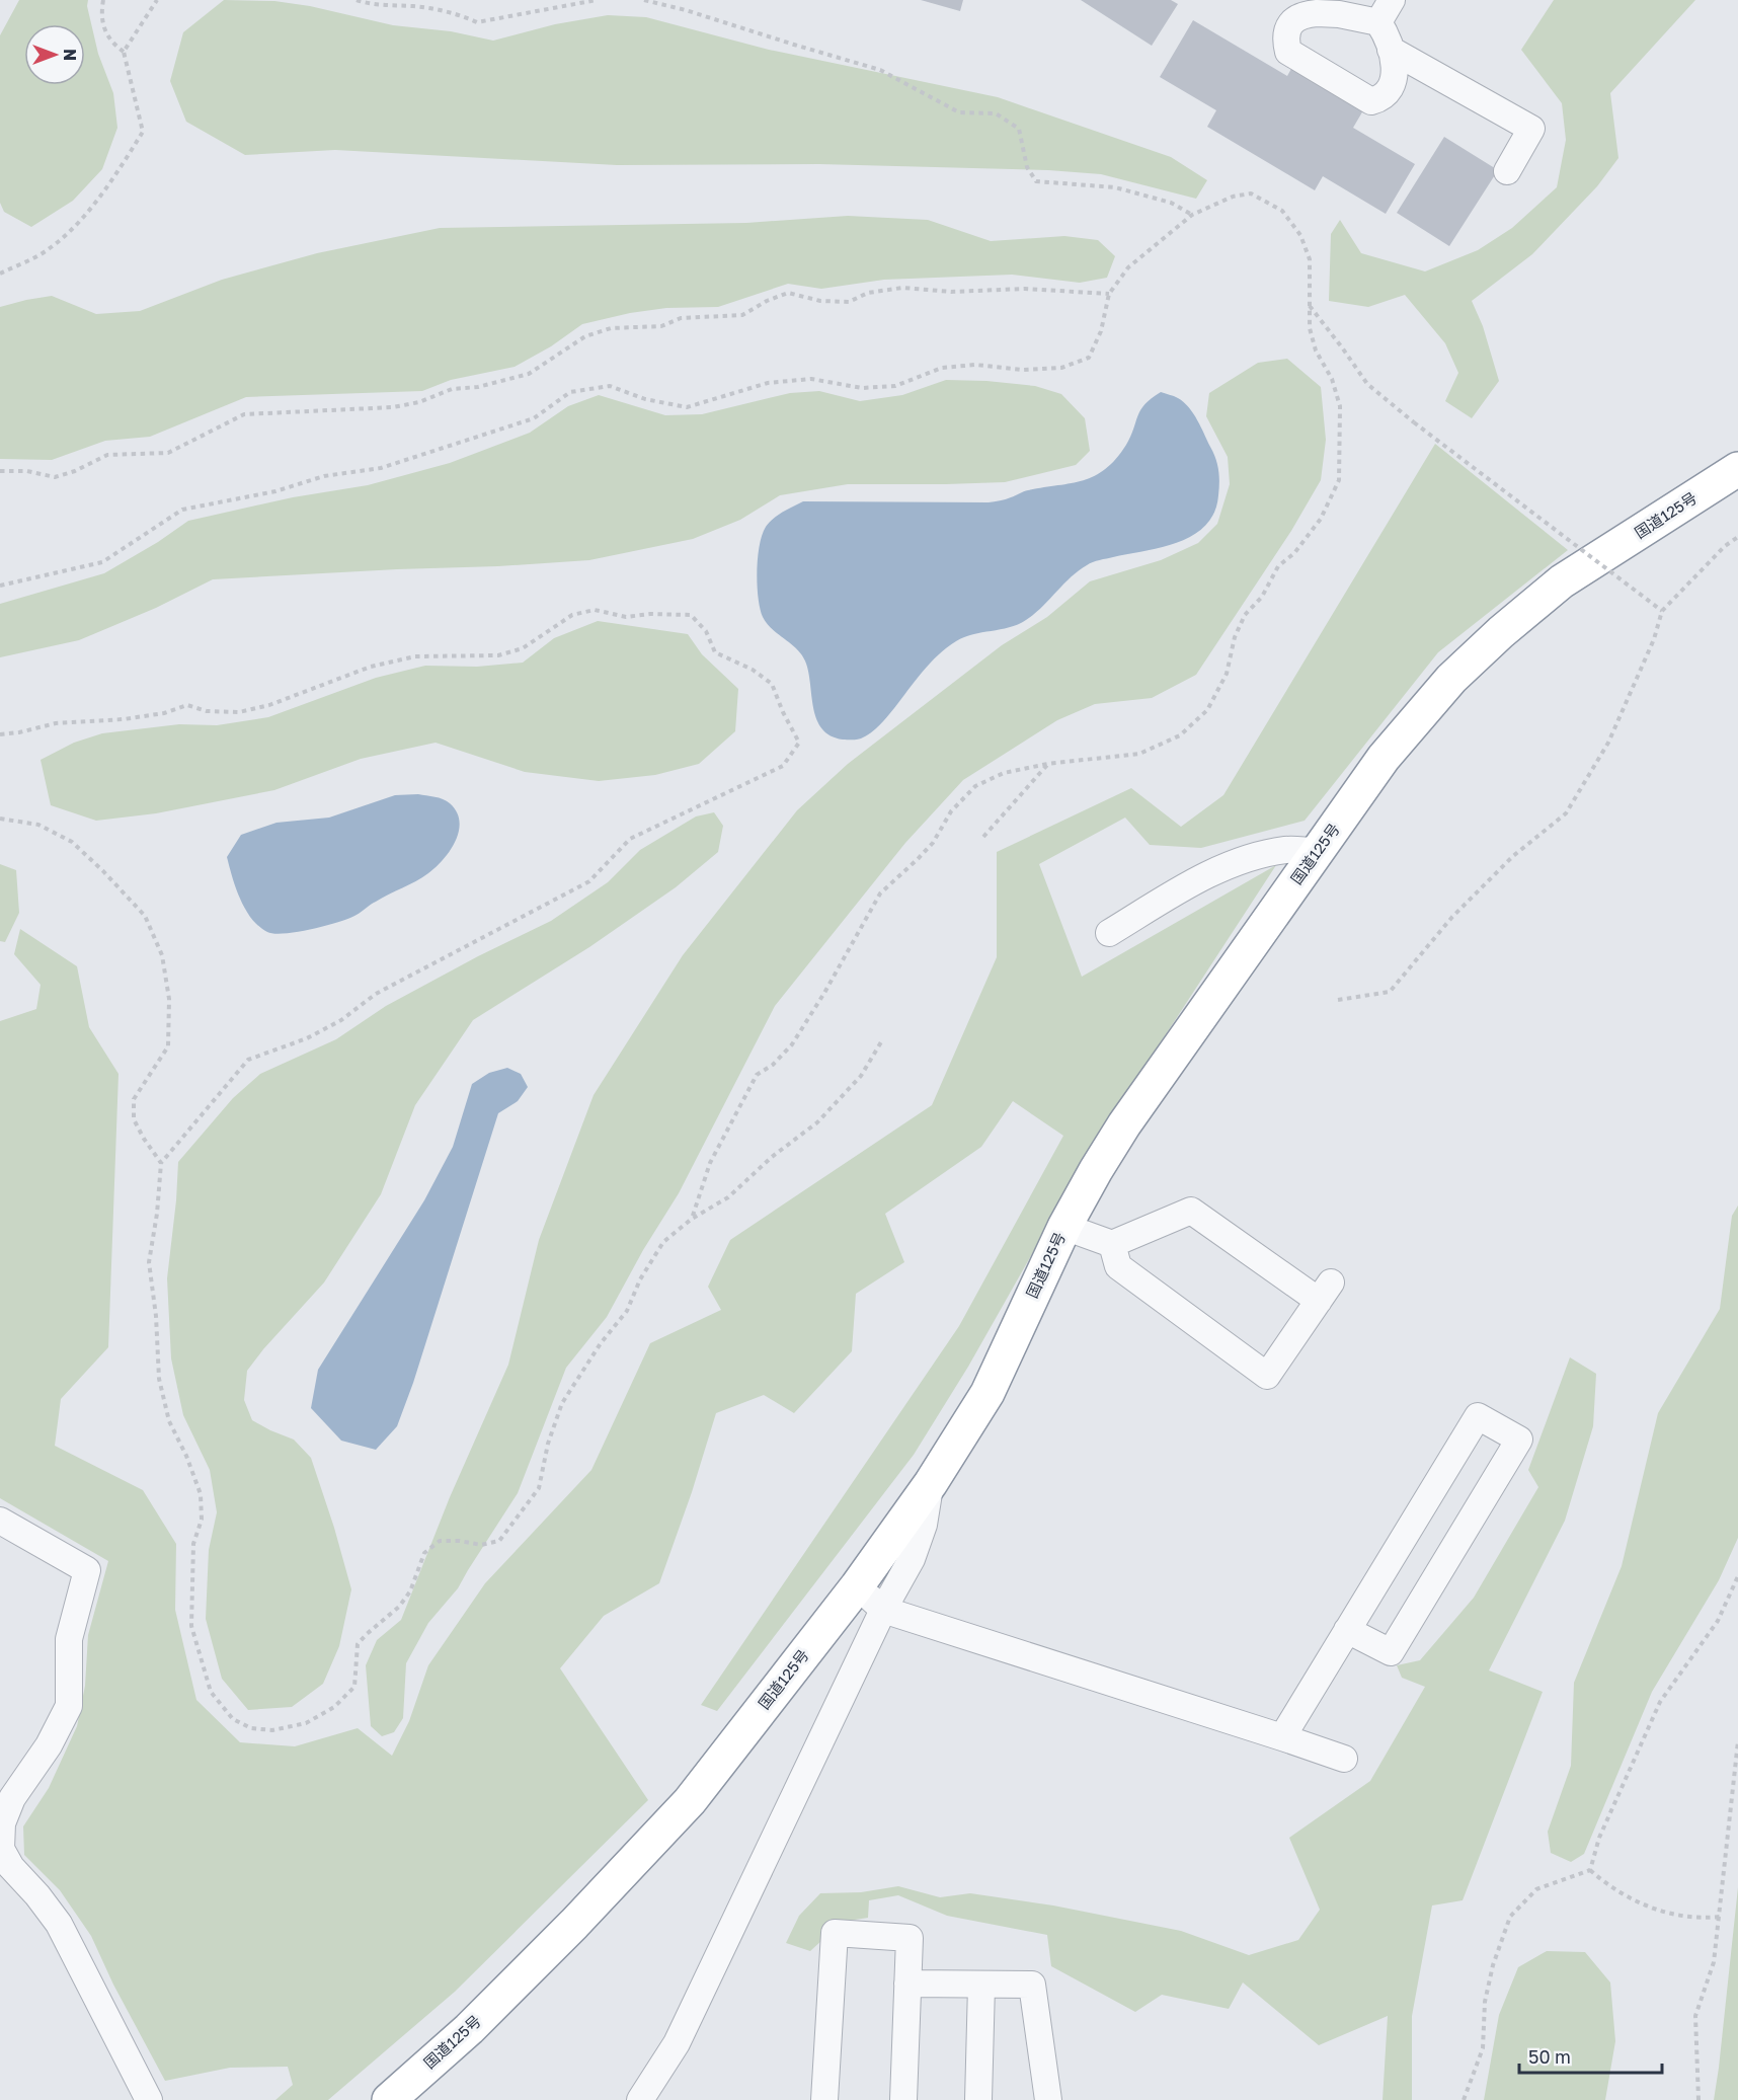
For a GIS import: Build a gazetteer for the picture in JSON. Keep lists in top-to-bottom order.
{
  "streets": {
    "highway": ["国道125号"]
  },
  "scale_bar": "50 m",
  "north": "right"
}
